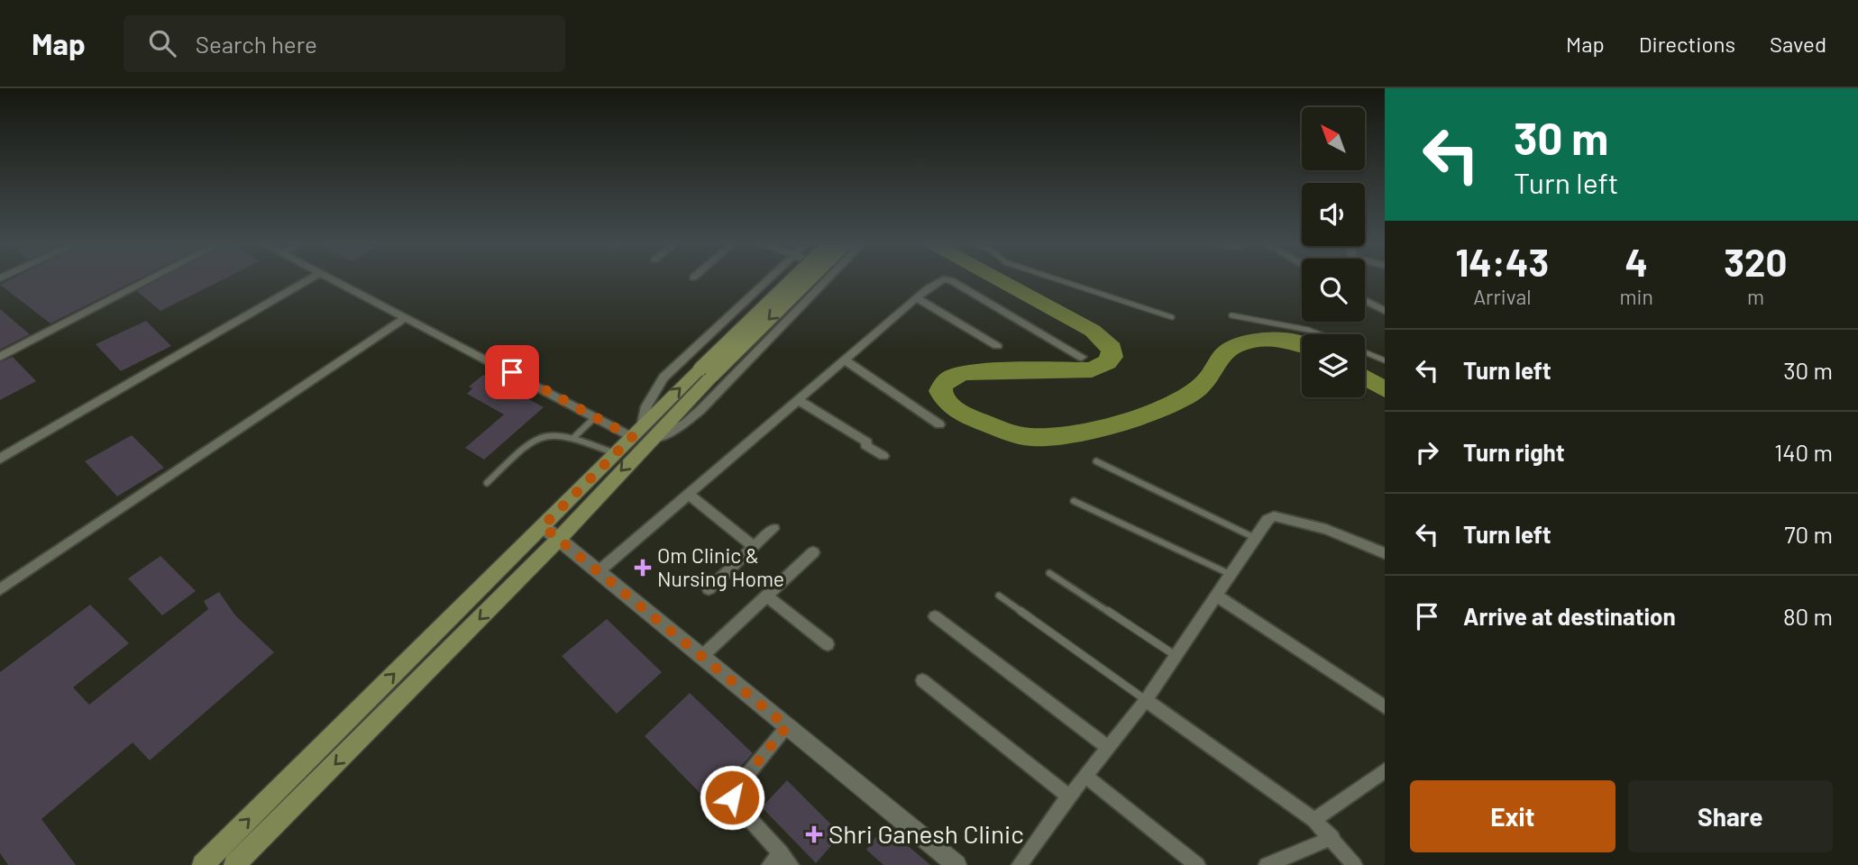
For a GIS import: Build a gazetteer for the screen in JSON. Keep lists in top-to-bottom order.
{
  "places": {
    "health": ["Om Clinic & Nursing Home", "Shri Ganesh Clinic"]
  },
  "north": "top left",
  "page": {
    "header": "Map",
    "search": "Search here",
    "nav": ["Map", "Directions", "Saved"],
    "turn": ["30 m", "Turn left"],
    "eta": [
      "14:43",
      "Arrival",
      "4",
      "min",
      "320",
      "m"
    ],
    "list": [
      {
        "name": "Turn left",
        "value": "30 m"
      },
      {
        "name": "Turn right",
        "value": "140 m"
      },
      {
        "name": "Turn left",
        "value": "70 m"
      },
      {
        "name": "Arrive at destination",
        "value": "80 m"
      }
    ],
    "buttons": ["Exit", "Share"]
  }
}
